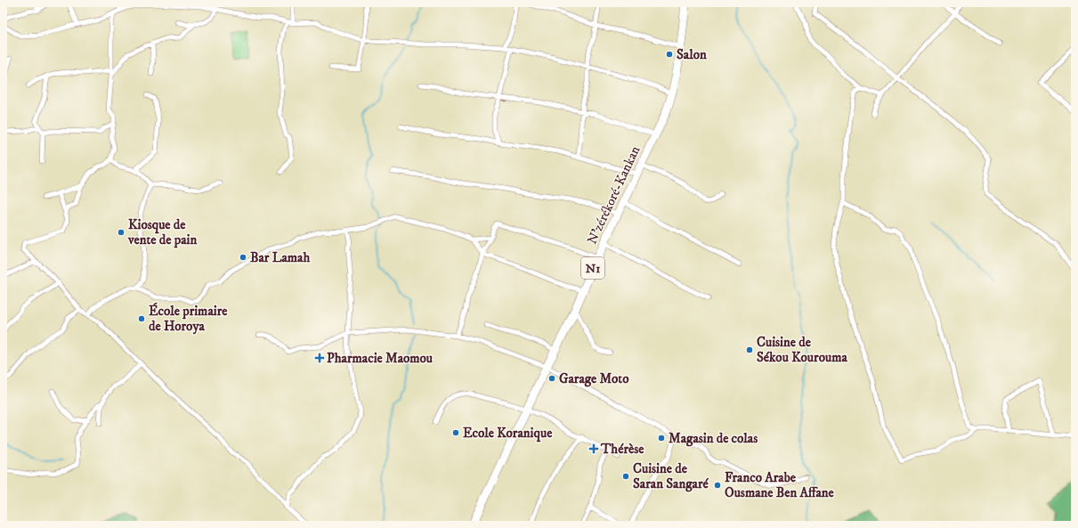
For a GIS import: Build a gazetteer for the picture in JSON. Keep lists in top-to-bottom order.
{
  "streets": {
    "highway": ["N'zérékoré-Kankan", "N1"]
  },
  "places": {
    "other": [
      "Salon",
      "Kiosque de vente de pain",
      "Bar Lamah",
      "École primaire de Horoya",
      "Cuisine de Sékou Kourouma",
      "Garage Moto",
      "Ecole Koranique",
      "Magasin de colas",
      "Cuisine de Saran Sangaré",
      "Franco Arabe Ousmane Ben Affane"
    ],
    "health": ["Pharmacie Maomou", "Thérèse"]
  }
}
